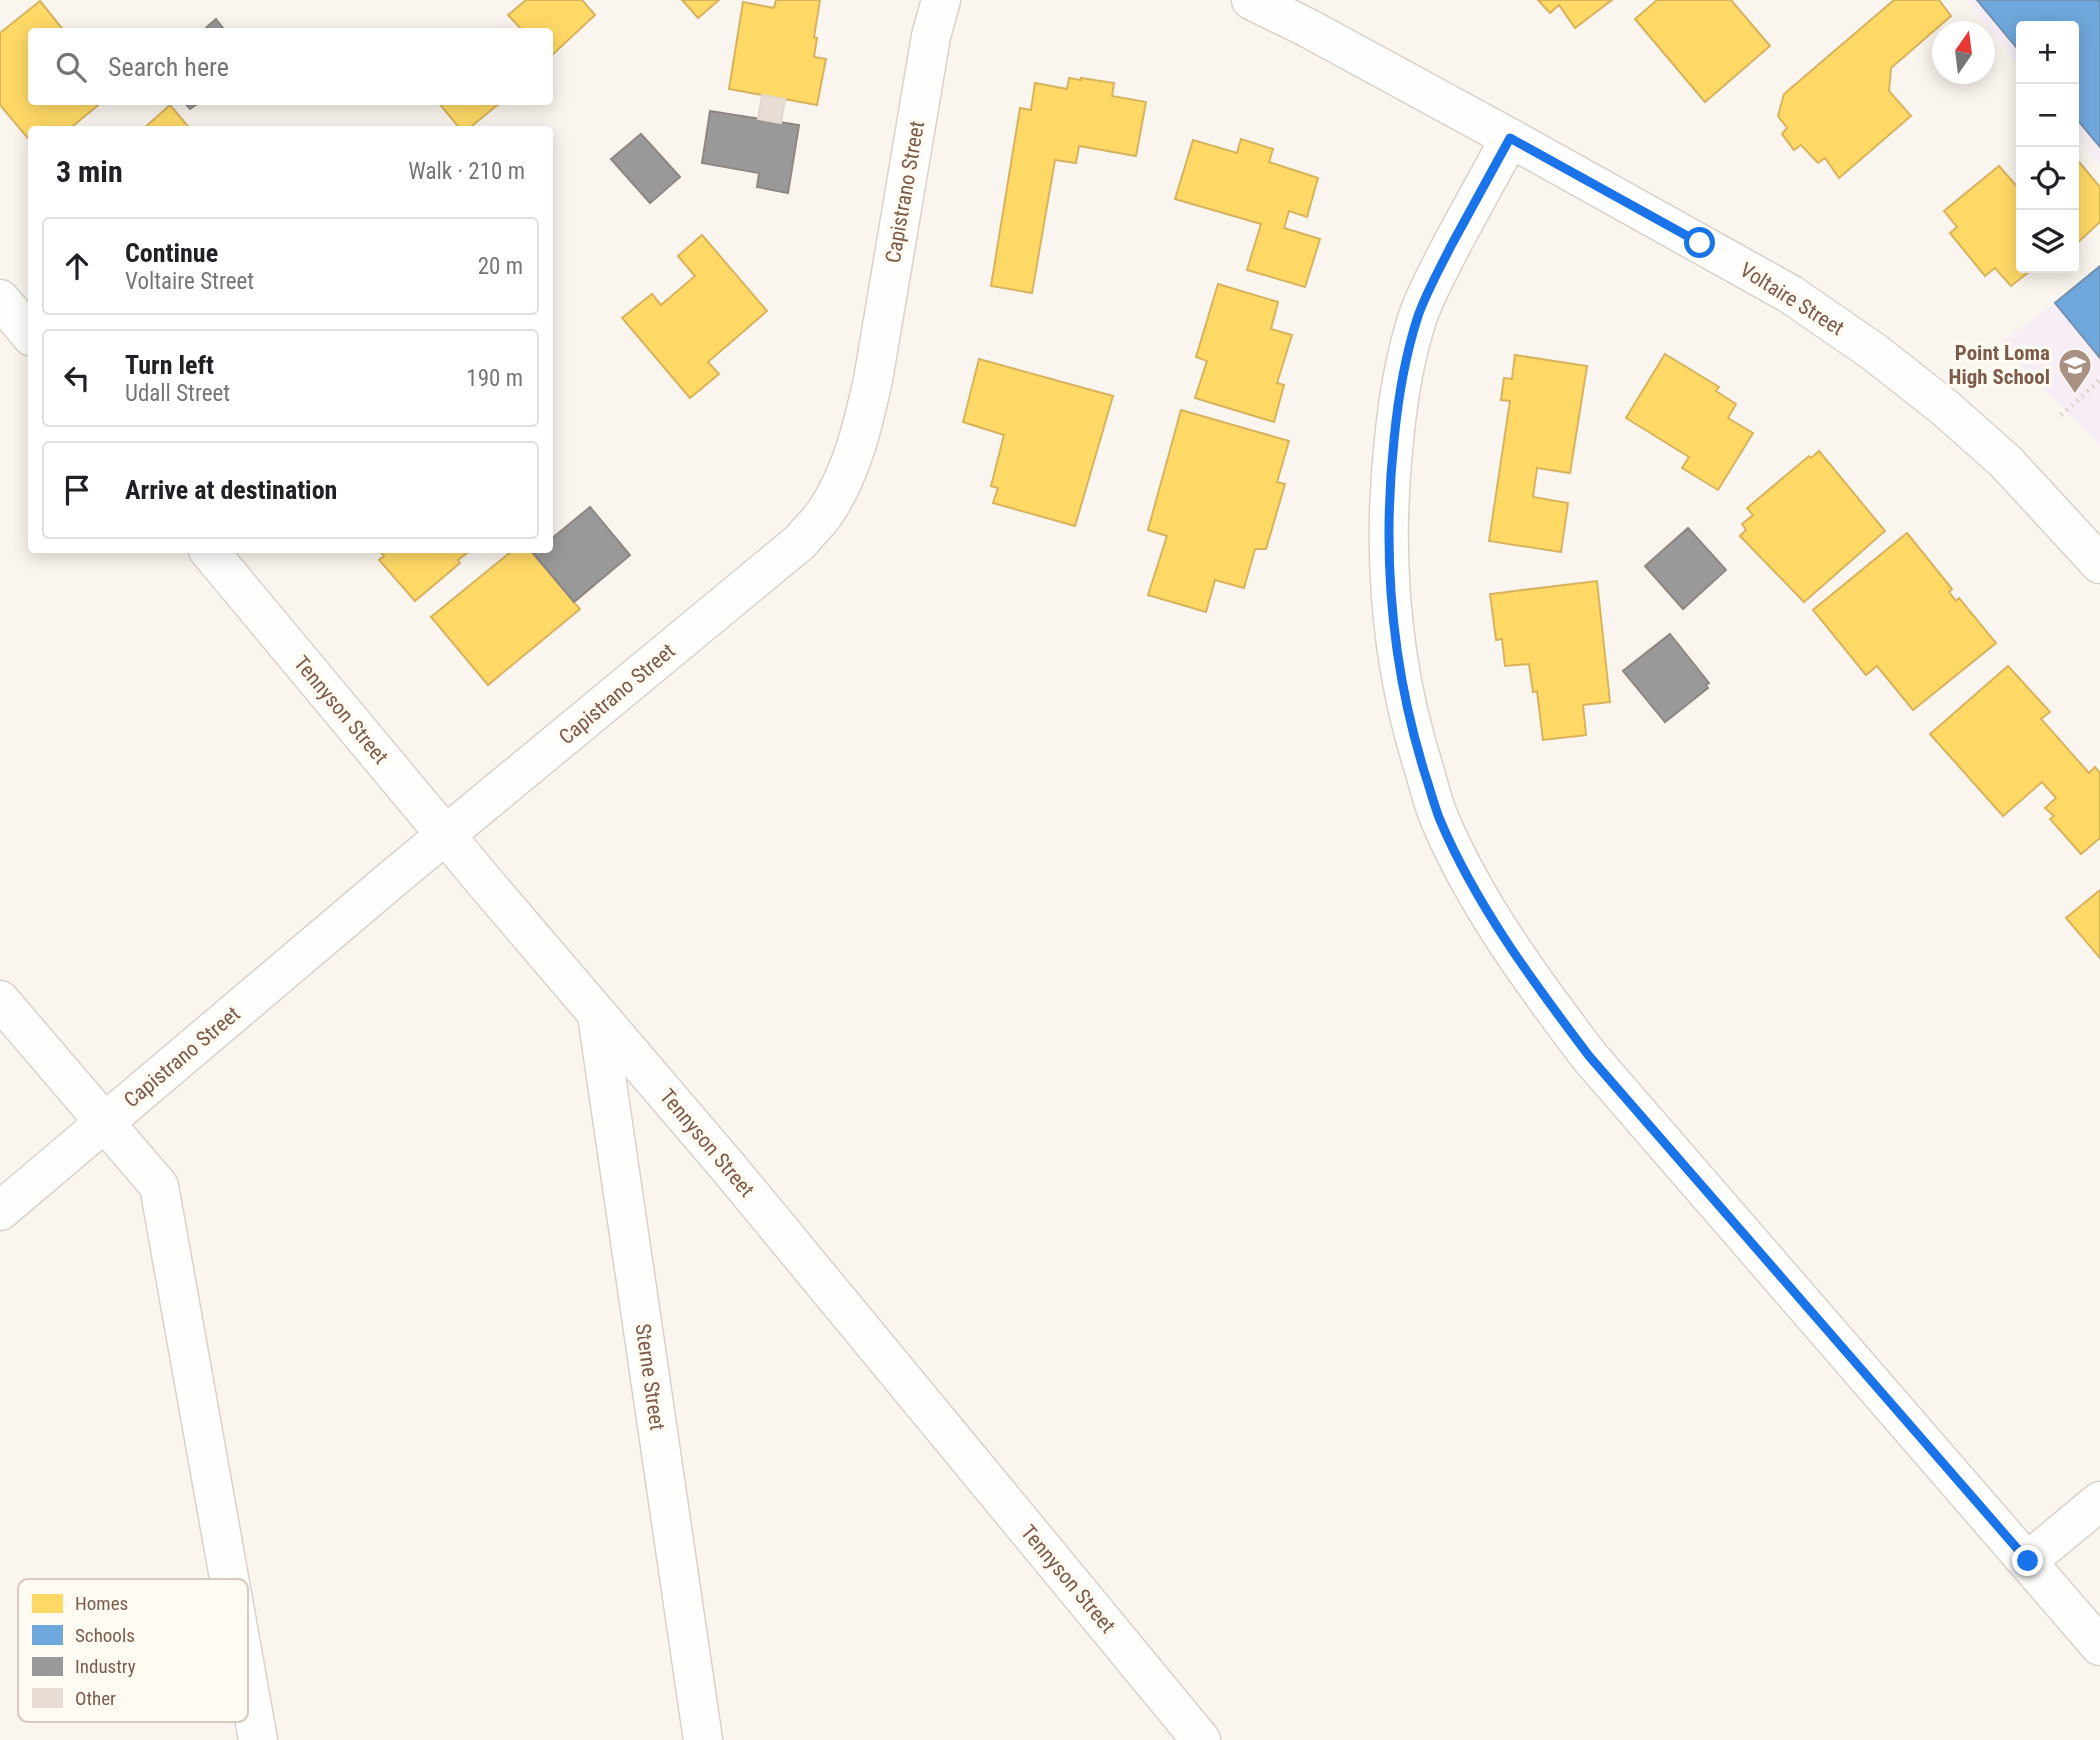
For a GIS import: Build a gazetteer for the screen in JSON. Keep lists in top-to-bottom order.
{
  "streets": {
    "street": [
      "Capistrano Street",
      "Voltaire Street",
      "Tennyson Street",
      "Sterne Street"
    ]
  },
  "crossings": [
    ["Capistrano Street", "Tennyson Street"],
    ["Tennyson Street", "Sterne Street"]
  ],
  "places": {
    "school or university": ["Point Loma High School"]
  },
  "legend": [
    "Homes",
    "Schools",
    "Industry",
    "Other"
  ],
  "north": "top",
  "page": {
    "map_buttons": ["+", "−"],
    "search": "Search here",
    "heading": ["3 min", "Walk · 210 m"],
    "list": [
      ["Continue", "Voltaire Street", "20 m"],
      ["Turn left", "Udall Street", "190 m"],
      "Arrive at destination"
    ]
  }
}
